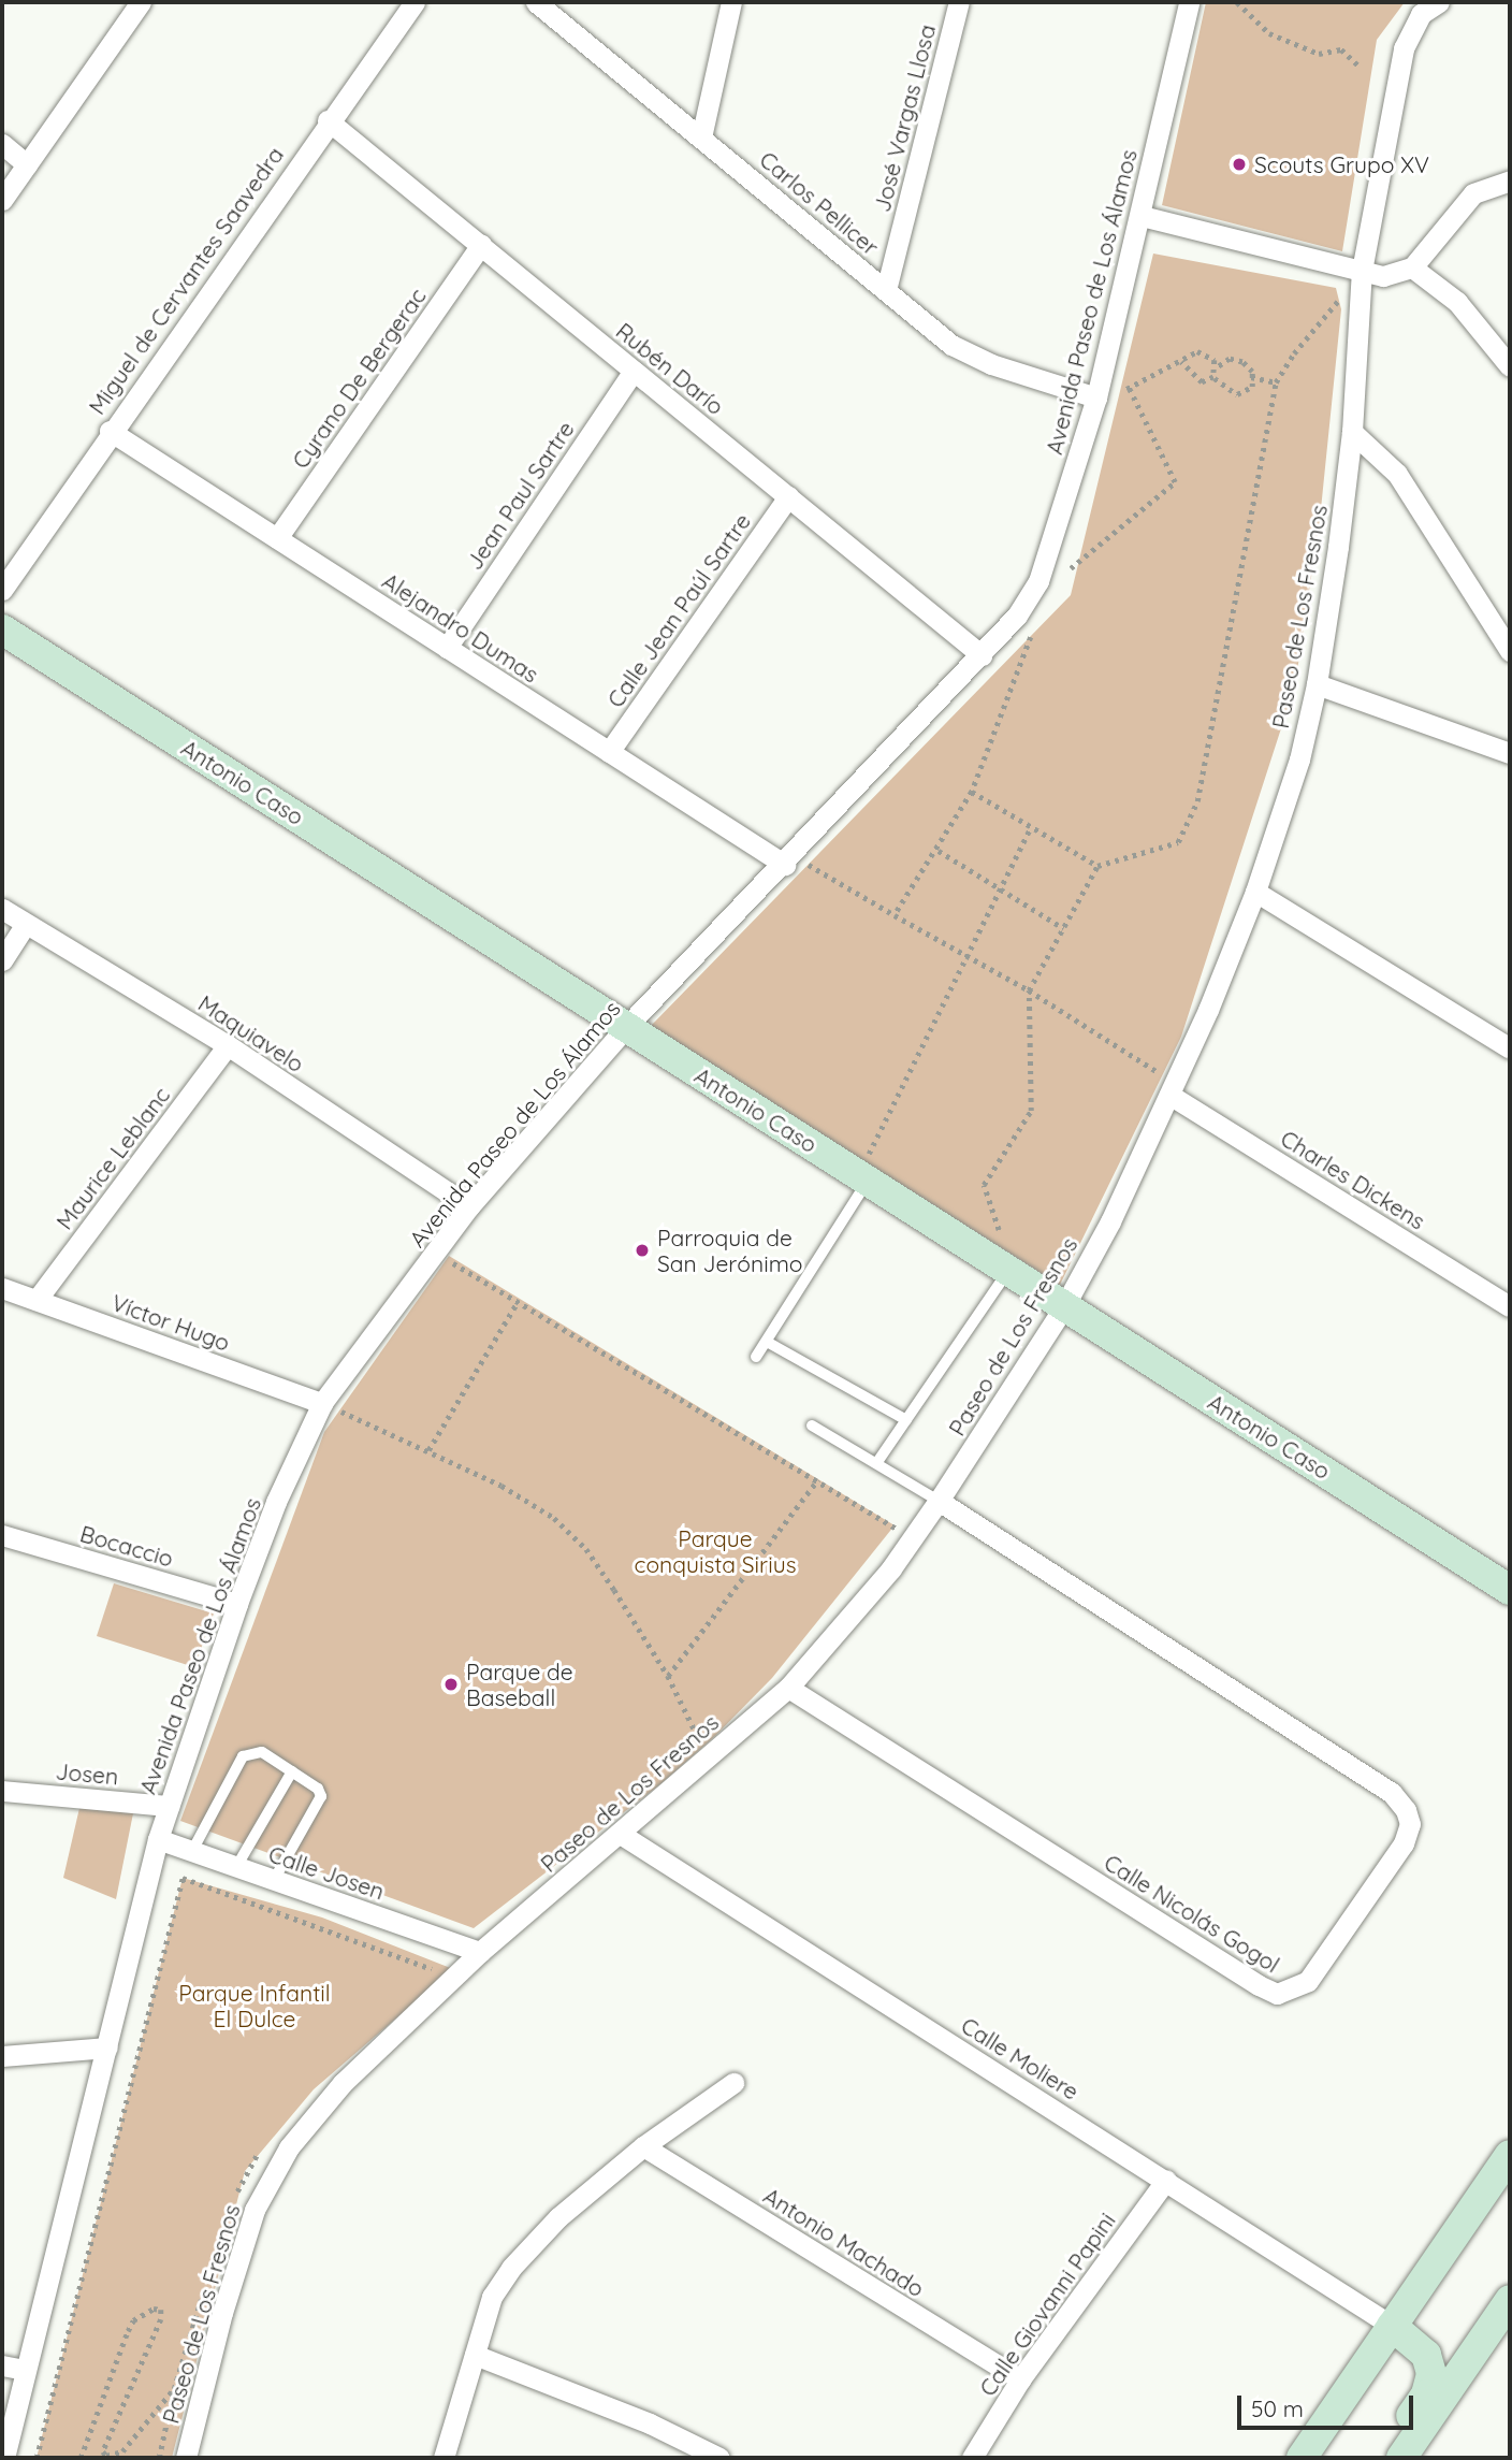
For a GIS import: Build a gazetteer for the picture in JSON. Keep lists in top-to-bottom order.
{
  "streets": {
    "street": [
      "José Vargas Llosa",
      "Carlos Pellicer",
      "Miguel de Cervantes Saavedra",
      "Avenida Paseo de Los Álamos",
      "Rubén Darío",
      "Cyrano De Bergerac",
      "Jean Paul Sartre",
      "Calle Jean Paúl Sartre",
      "Paseo de Los Fresnos",
      "Alejandro Dumas",
      "Antonio Caso",
      "Maquiavelo",
      "Maurice Leblanc",
      "Charles Dickens",
      "Víctor Hugo",
      "Bocaccio",
      "Josen",
      "Calle Josen",
      "Calle Nicolás Gogol",
      "Calle Moliere",
      "Antonio Machado",
      "Calle Giovanni Papini"
    ]
  },
  "crossings": [
    ["José Vargas Llosa", "Carlos Pellicer"],
    ["Carlos Pellicer", "Avenida Paseo de Los Álamos"],
    ["Miguel de Cervantes Saavedra", "Rubén Darío"],
    ["Miguel de Cervantes Saavedra", "Alejandro Dumas"],
    ["Avenida Paseo de Los Álamos", "Rubén Darío"],
    ["Avenida Paseo de Los Álamos", "Alejandro Dumas"],
    ["Avenida Paseo de Los Álamos", "Antonio Caso"],
    ["Avenida Paseo de Los Álamos", "Maquiavelo"],
    ["Avenida Paseo de Los Álamos", "Víctor Hugo"],
    ["Avenida Paseo de Los Álamos", "Bocaccio"],
    ["Avenida Paseo de Los Álamos", "Josen"],
    ["Avenida Paseo de Los Álamos", "Calle Josen"],
    ["Rubén Darío", "Cyrano De Bergerac"],
    ["Rubén Darío", "Jean Paul Sartre"],
    ["Rubén Darío", "Calle Jean Paúl Sartre"],
    ["Cyrano De Bergerac", "Alejandro Dumas"],
    ["Jean Paul Sartre", "Alejandro Dumas"],
    ["Calle Jean Paúl Sartre", "Alejandro Dumas"],
    ["Paseo de Los Fresnos", "Antonio Caso"],
    ["Paseo de Los Fresnos", "Charles Dickens"],
    ["Paseo de Los Fresnos", "Calle Josen"],
    ["Paseo de Los Fresnos", "Calle Nicolás Gogol"],
    ["Paseo de Los Fresnos", "Calle Moliere"],
    ["Maquiavelo", "Maurice Leblanc"],
    ["Maurice Leblanc", "Víctor Hugo"],
    ["Calle Moliere", "Calle Giovanni Papini"],
    ["Antonio Machado", "Calle Giovanni Papini"]
  ],
  "parks": ["Parque conquista Sirius", "Parque Infantil El Dulce"],
  "places": ["Scouts Grupo XV", "Parroquia de San Jerónimo", "Parque de Baseball"],
  "scale_bar": "50 m"
}
